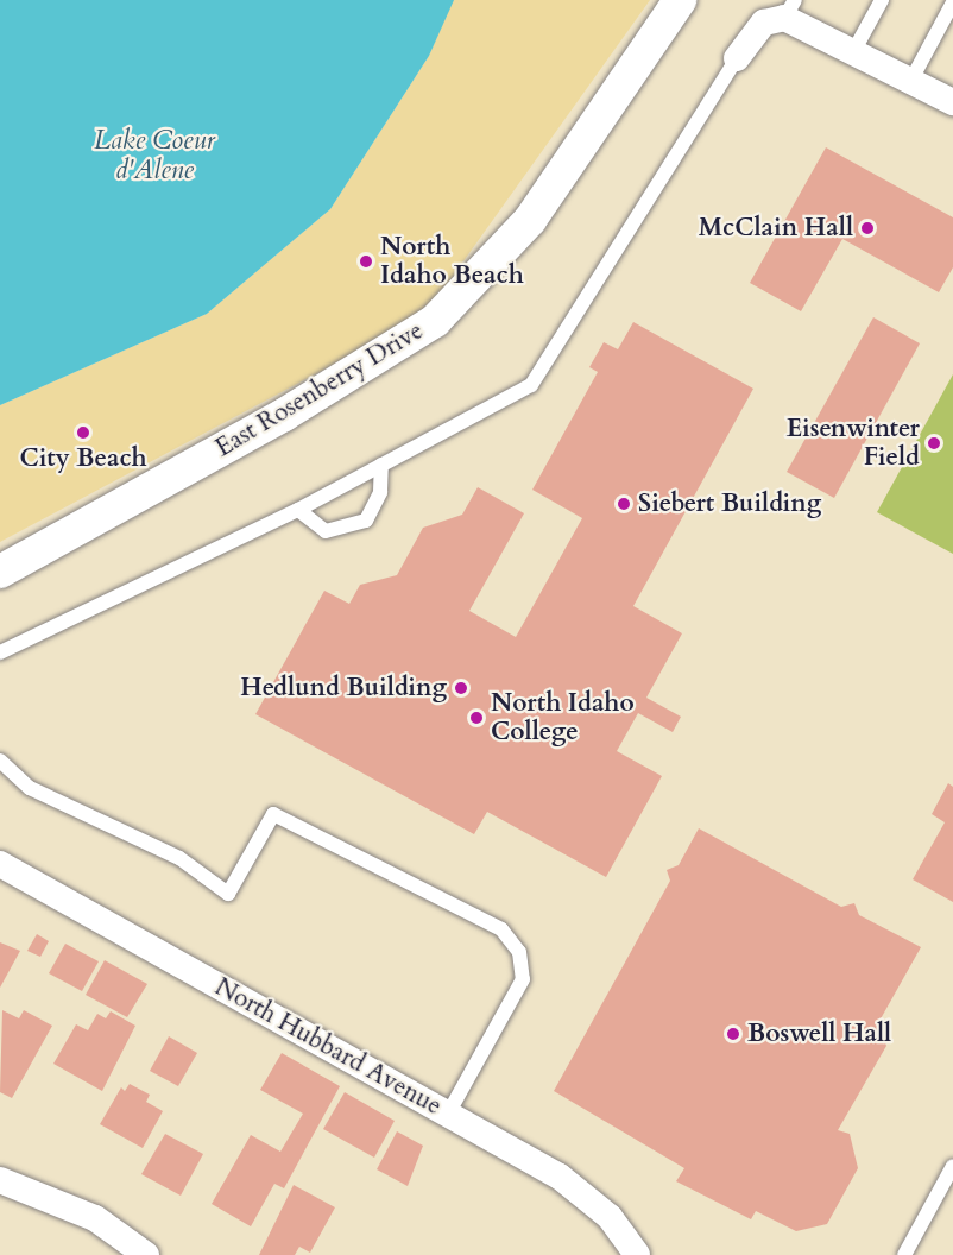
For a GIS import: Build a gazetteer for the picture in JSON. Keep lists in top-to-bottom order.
{
  "streets": {
    "street": ["East Rosenberry Drive", "North Hubbard Avenue"]
  },
  "water": ["Lake Coeur d'Alene"],
  "places": [
    "McClain Hall",
    "North Idaho Beach",
    "City Beach",
    "Eisenwinter Field",
    "Siebert Building",
    "Hedlund Building",
    "North Idaho College",
    "Boswell Hall"
  ]
}
